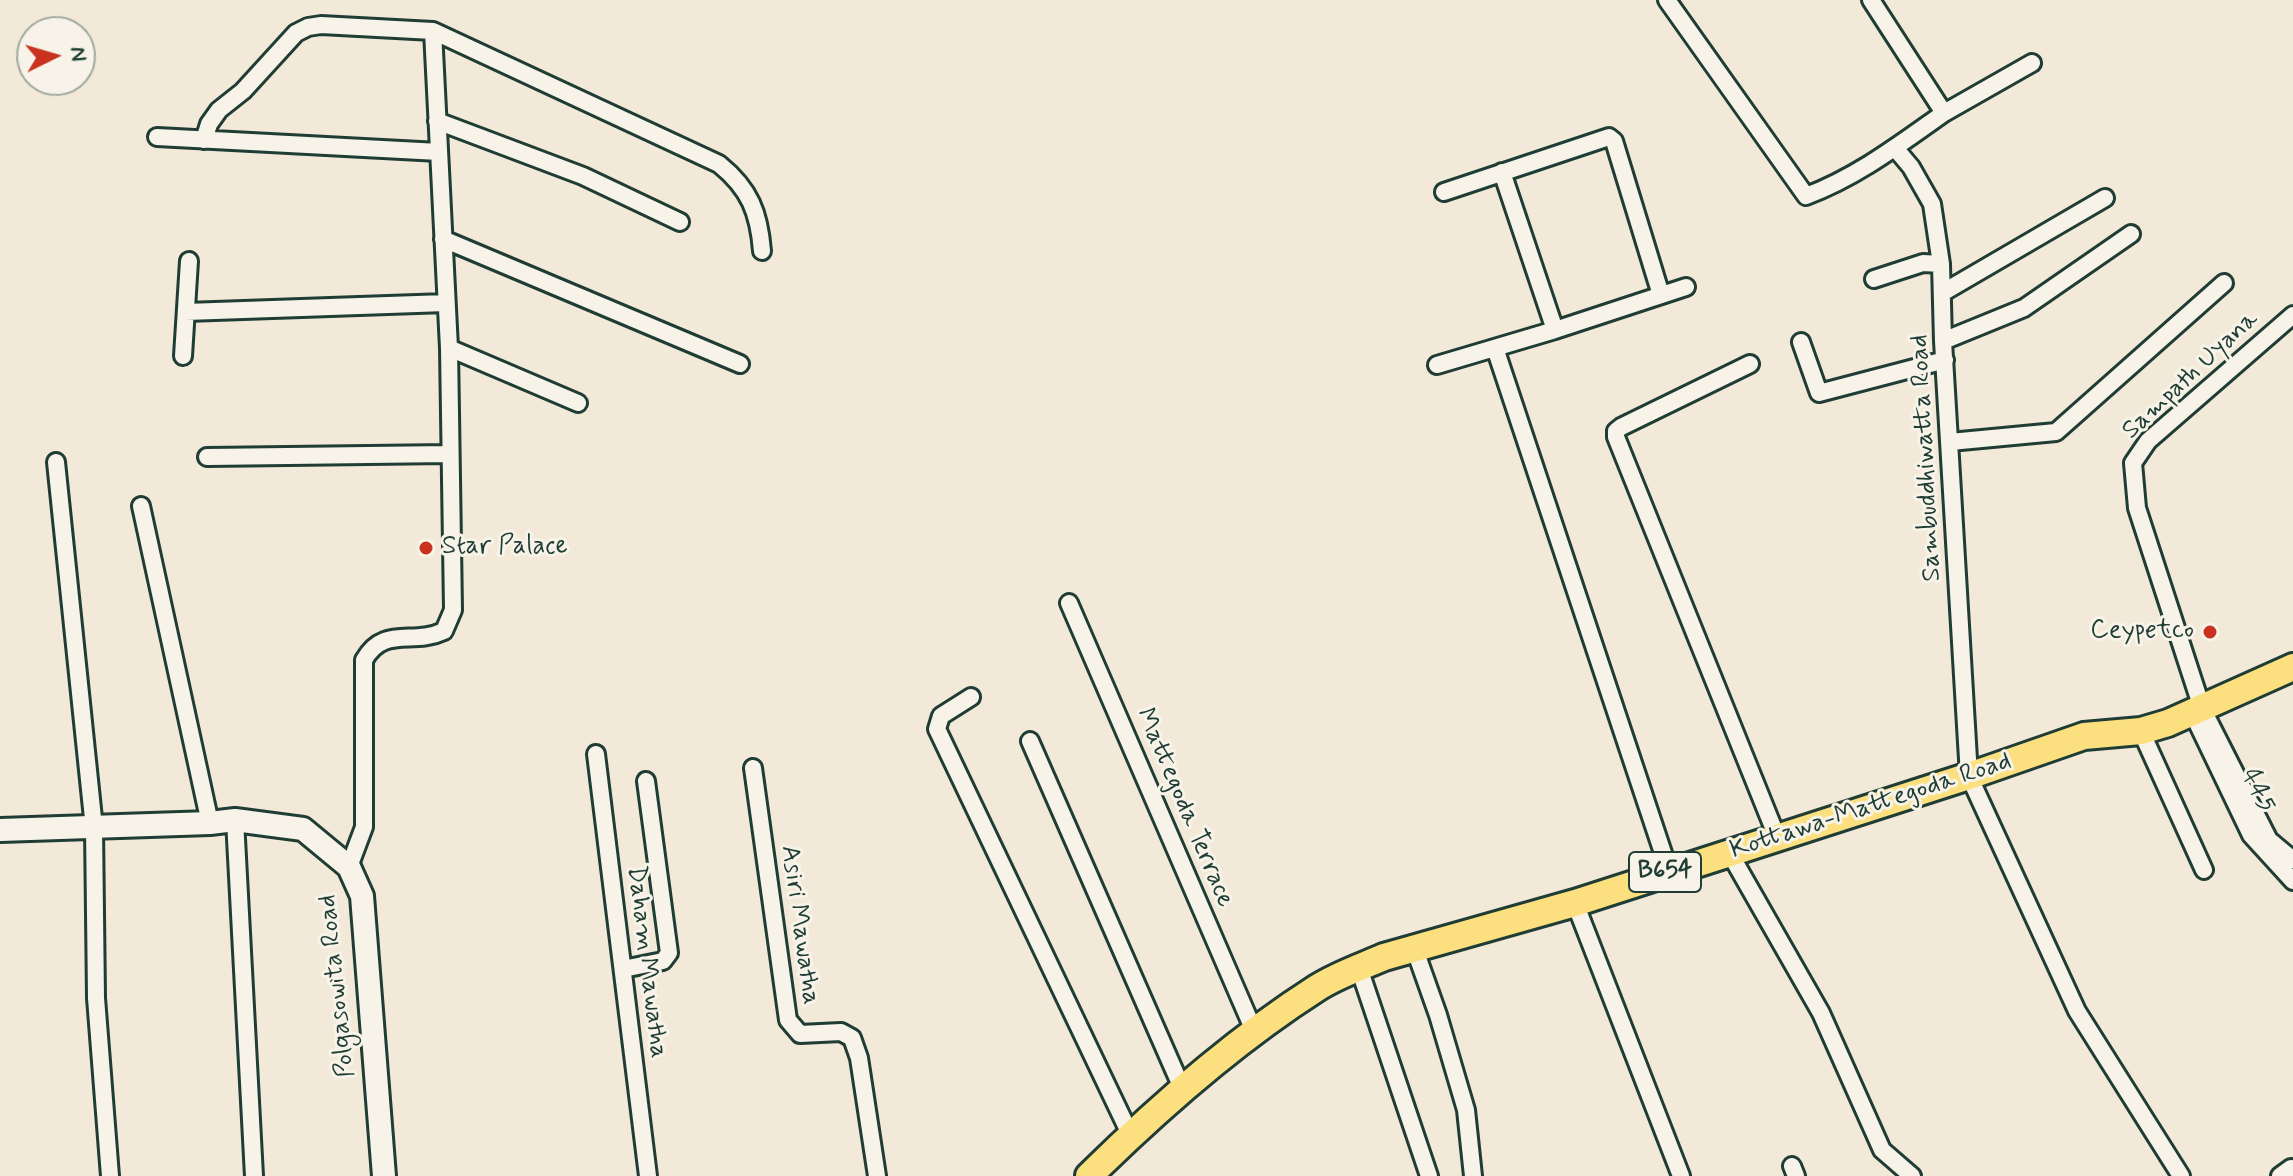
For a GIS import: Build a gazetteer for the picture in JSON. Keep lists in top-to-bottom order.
{
  "streets": {
    "main road": ["Kottawa-Mattegoda Road", "B654"],
    "street": [
      "Sampath Uyana",
      "Sambuddhiwatta Road",
      "445",
      "Mattegoda Terrace",
      "Asiri Mawatha",
      "Daham Mawatha",
      "Polgasowita Road"
    ]
  },
  "crossings": [
    ["Sampath Uyana", "445"],
    ["Sampath Uyana", "Kottawa-Mattegoda Road"],
    ["Sambuddhiwatta Road", "Kottawa-Mattegoda Road"],
    ["445", "Kottawa-Mattegoda Road"],
    ["Kottawa-Mattegoda Road", "Mattegoda Terrace"]
  ],
  "places": ["Star Palace", "Ceypetco"],
  "north": "right"
}
